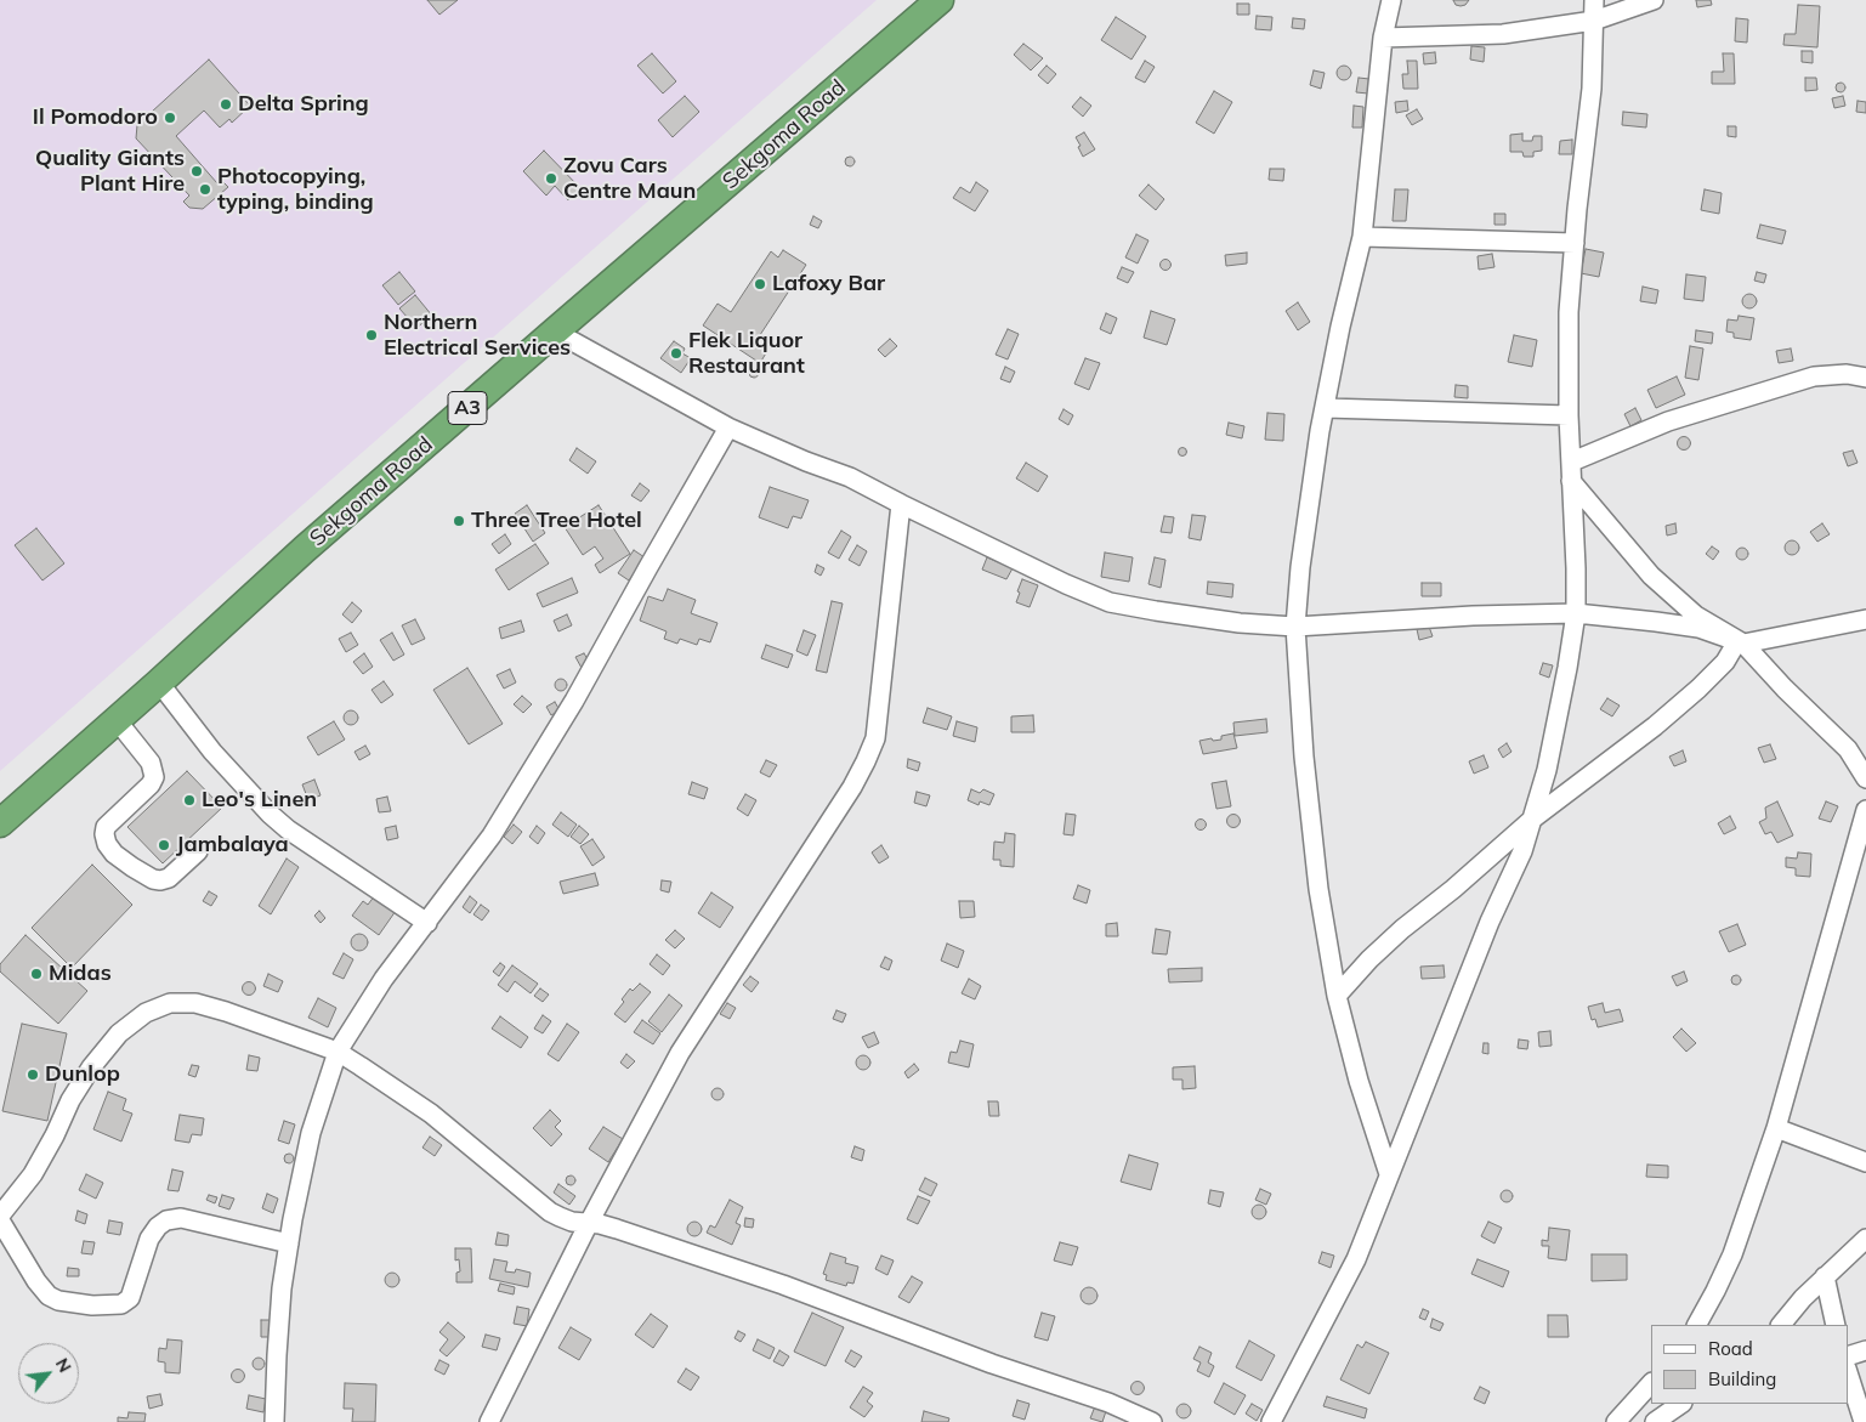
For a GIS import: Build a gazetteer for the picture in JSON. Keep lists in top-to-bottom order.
{
  "streets": {
    "highway": ["Sekgoma Road", "A3"]
  },
  "places": [
    "Delta Spring",
    "Il Pomodoro",
    "Quality Giants Plant Hire",
    "Zovu Cars Centre Maun",
    "Photocopying, typing, binding",
    "Lafoxy Bar",
    "Northern Electrical Services",
    "Flek Liquor Restaurant",
    "Three Tree Hotel",
    "Leo's Linen",
    "Jambalaya",
    "Midas",
    "Dunlop"
  ],
  "legend": ["Road", "Building"],
  "north": "top right"
}
